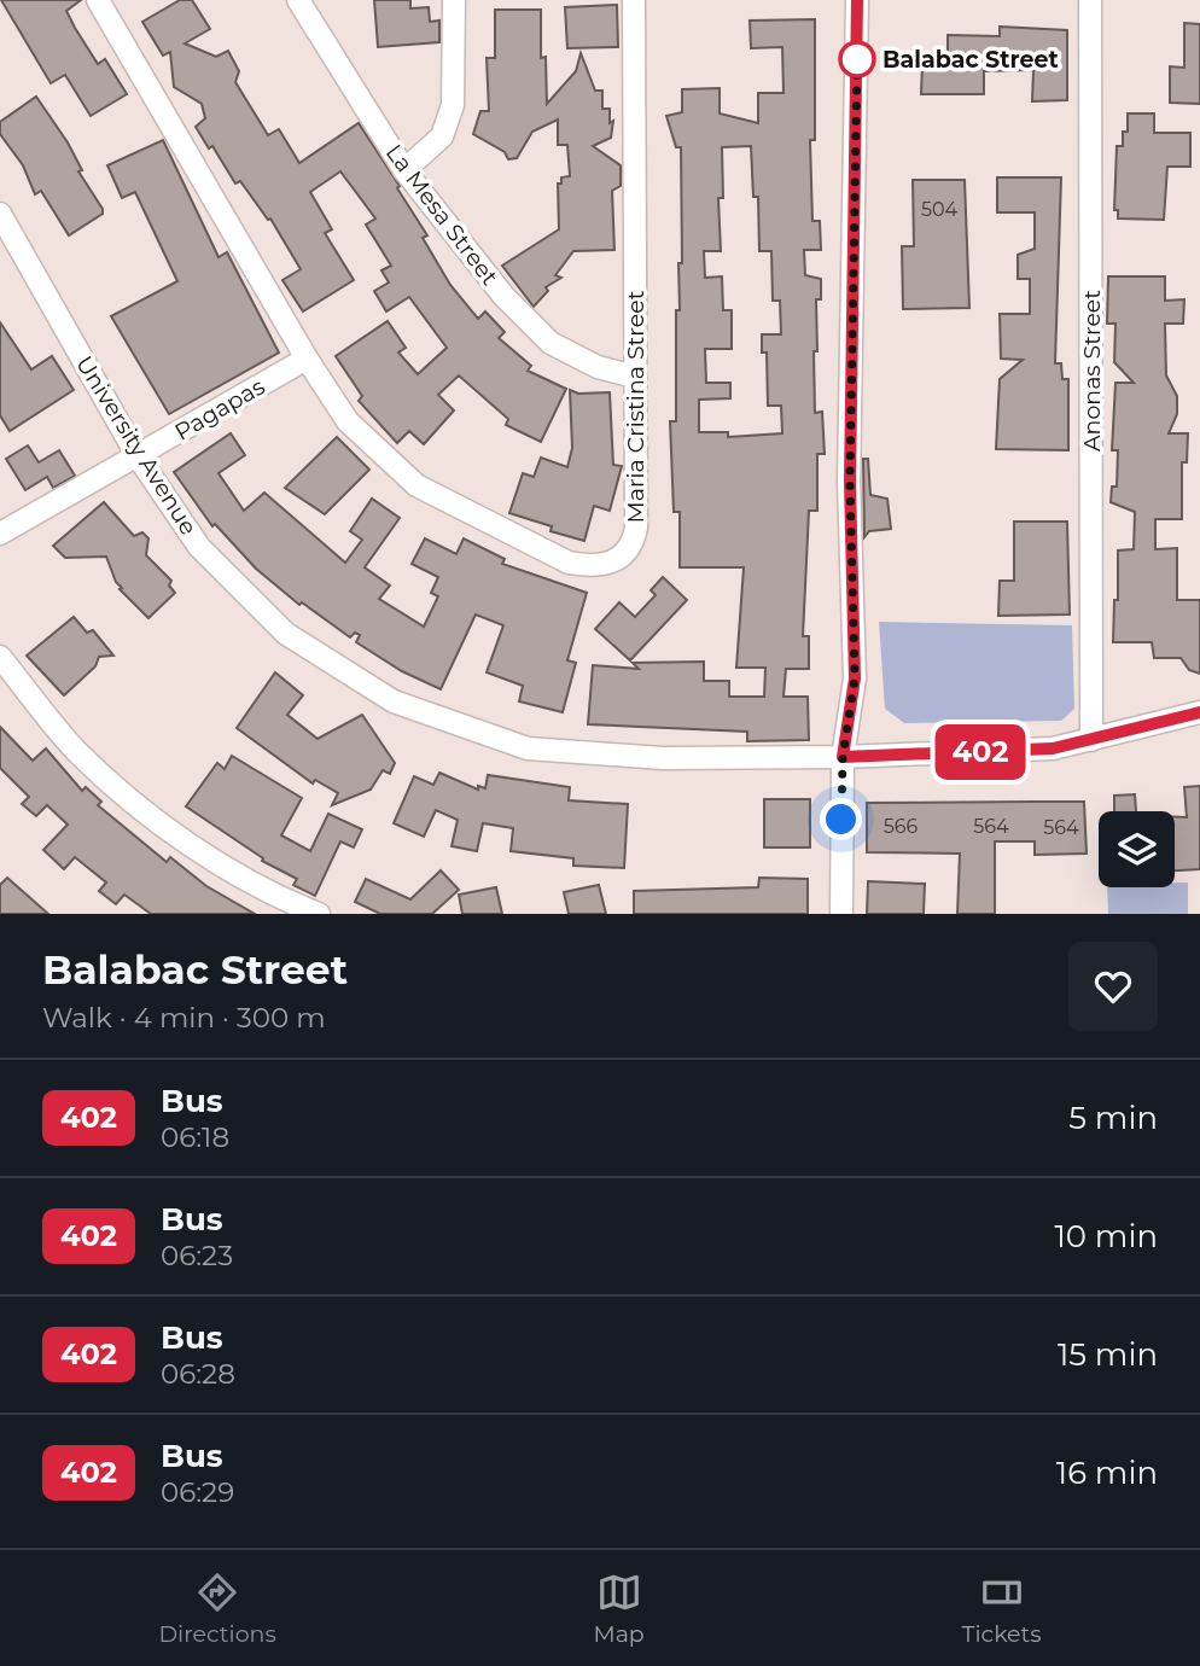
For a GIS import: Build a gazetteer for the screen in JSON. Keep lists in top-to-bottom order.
{
  "streets": {
    "street": [
      "La Mesa Street",
      "Anonas Street",
      "Maria Cristina Street",
      "Pagapas",
      "University Avenue"
    ]
  },
  "crossings": [
    ["La Mesa Street", "Maria Cristina Street"],
    ["Anonas Street", "University Avenue"],
    ["Maria Cristina Street", "Pagapas"],
    ["Pagapas", "University Avenue"]
  ],
  "places": ["Balabac Street"],
  "lines": ["bus line 402"],
  "house_numbers": [
    "504",
    "566",
    "564",
    "564"
  ],
  "page": {
    "on_map": "402",
    "heading": ["Balabac Street", "Walk · 4 min · 300 m"],
    "list": [
      {
        "mark": "402",
        "name": "Bus",
        "note": "06:18",
        "value": "5 min"
      },
      {
        "mark": "402",
        "name": "Bus",
        "note": "06:23",
        "value": "10 min"
      },
      {
        "mark": "402",
        "name": "Bus",
        "note": "06:28",
        "value": "15 min"
      },
      {
        "mark": "402",
        "name": "Bus",
        "note": "06:29",
        "value": "16 min"
      }
    ],
    "tabs": ["Directions", "Map", "Tickets"]
  }
}
